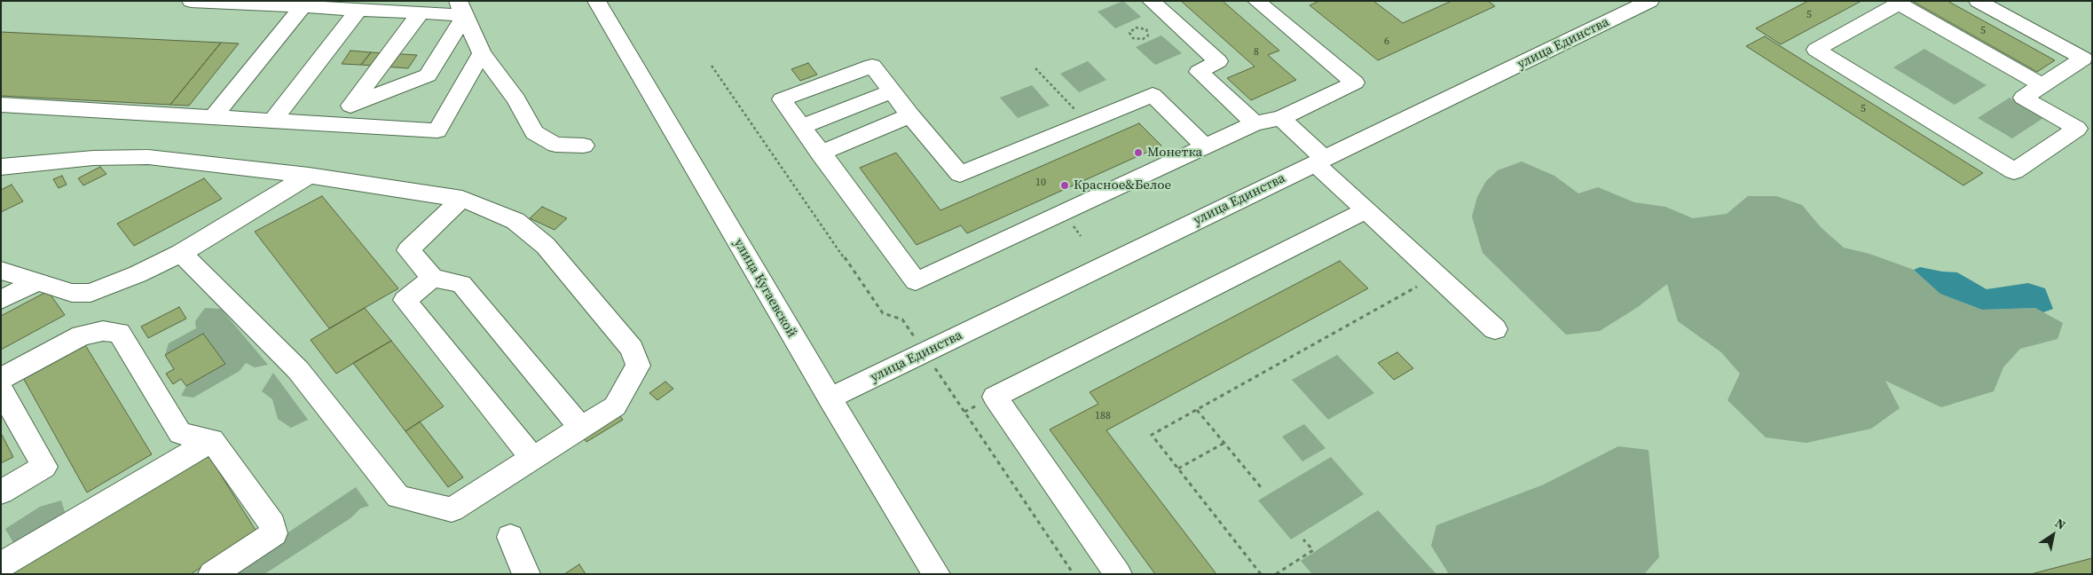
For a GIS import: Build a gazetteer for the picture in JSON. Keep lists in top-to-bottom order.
{
  "streets": {
    "street": ["улица Единства", "улица Кугаевской"]
  },
  "crossings": [
    ["улица Единства", "улица Кугаевской"]
  ],
  "places": ["Монетка", "Красное&Белое"],
  "house_numbers": [
    "5",
    "5",
    "6",
    "8",
    "5",
    "10",
    "188"
  ],
  "north": "top right"
}
